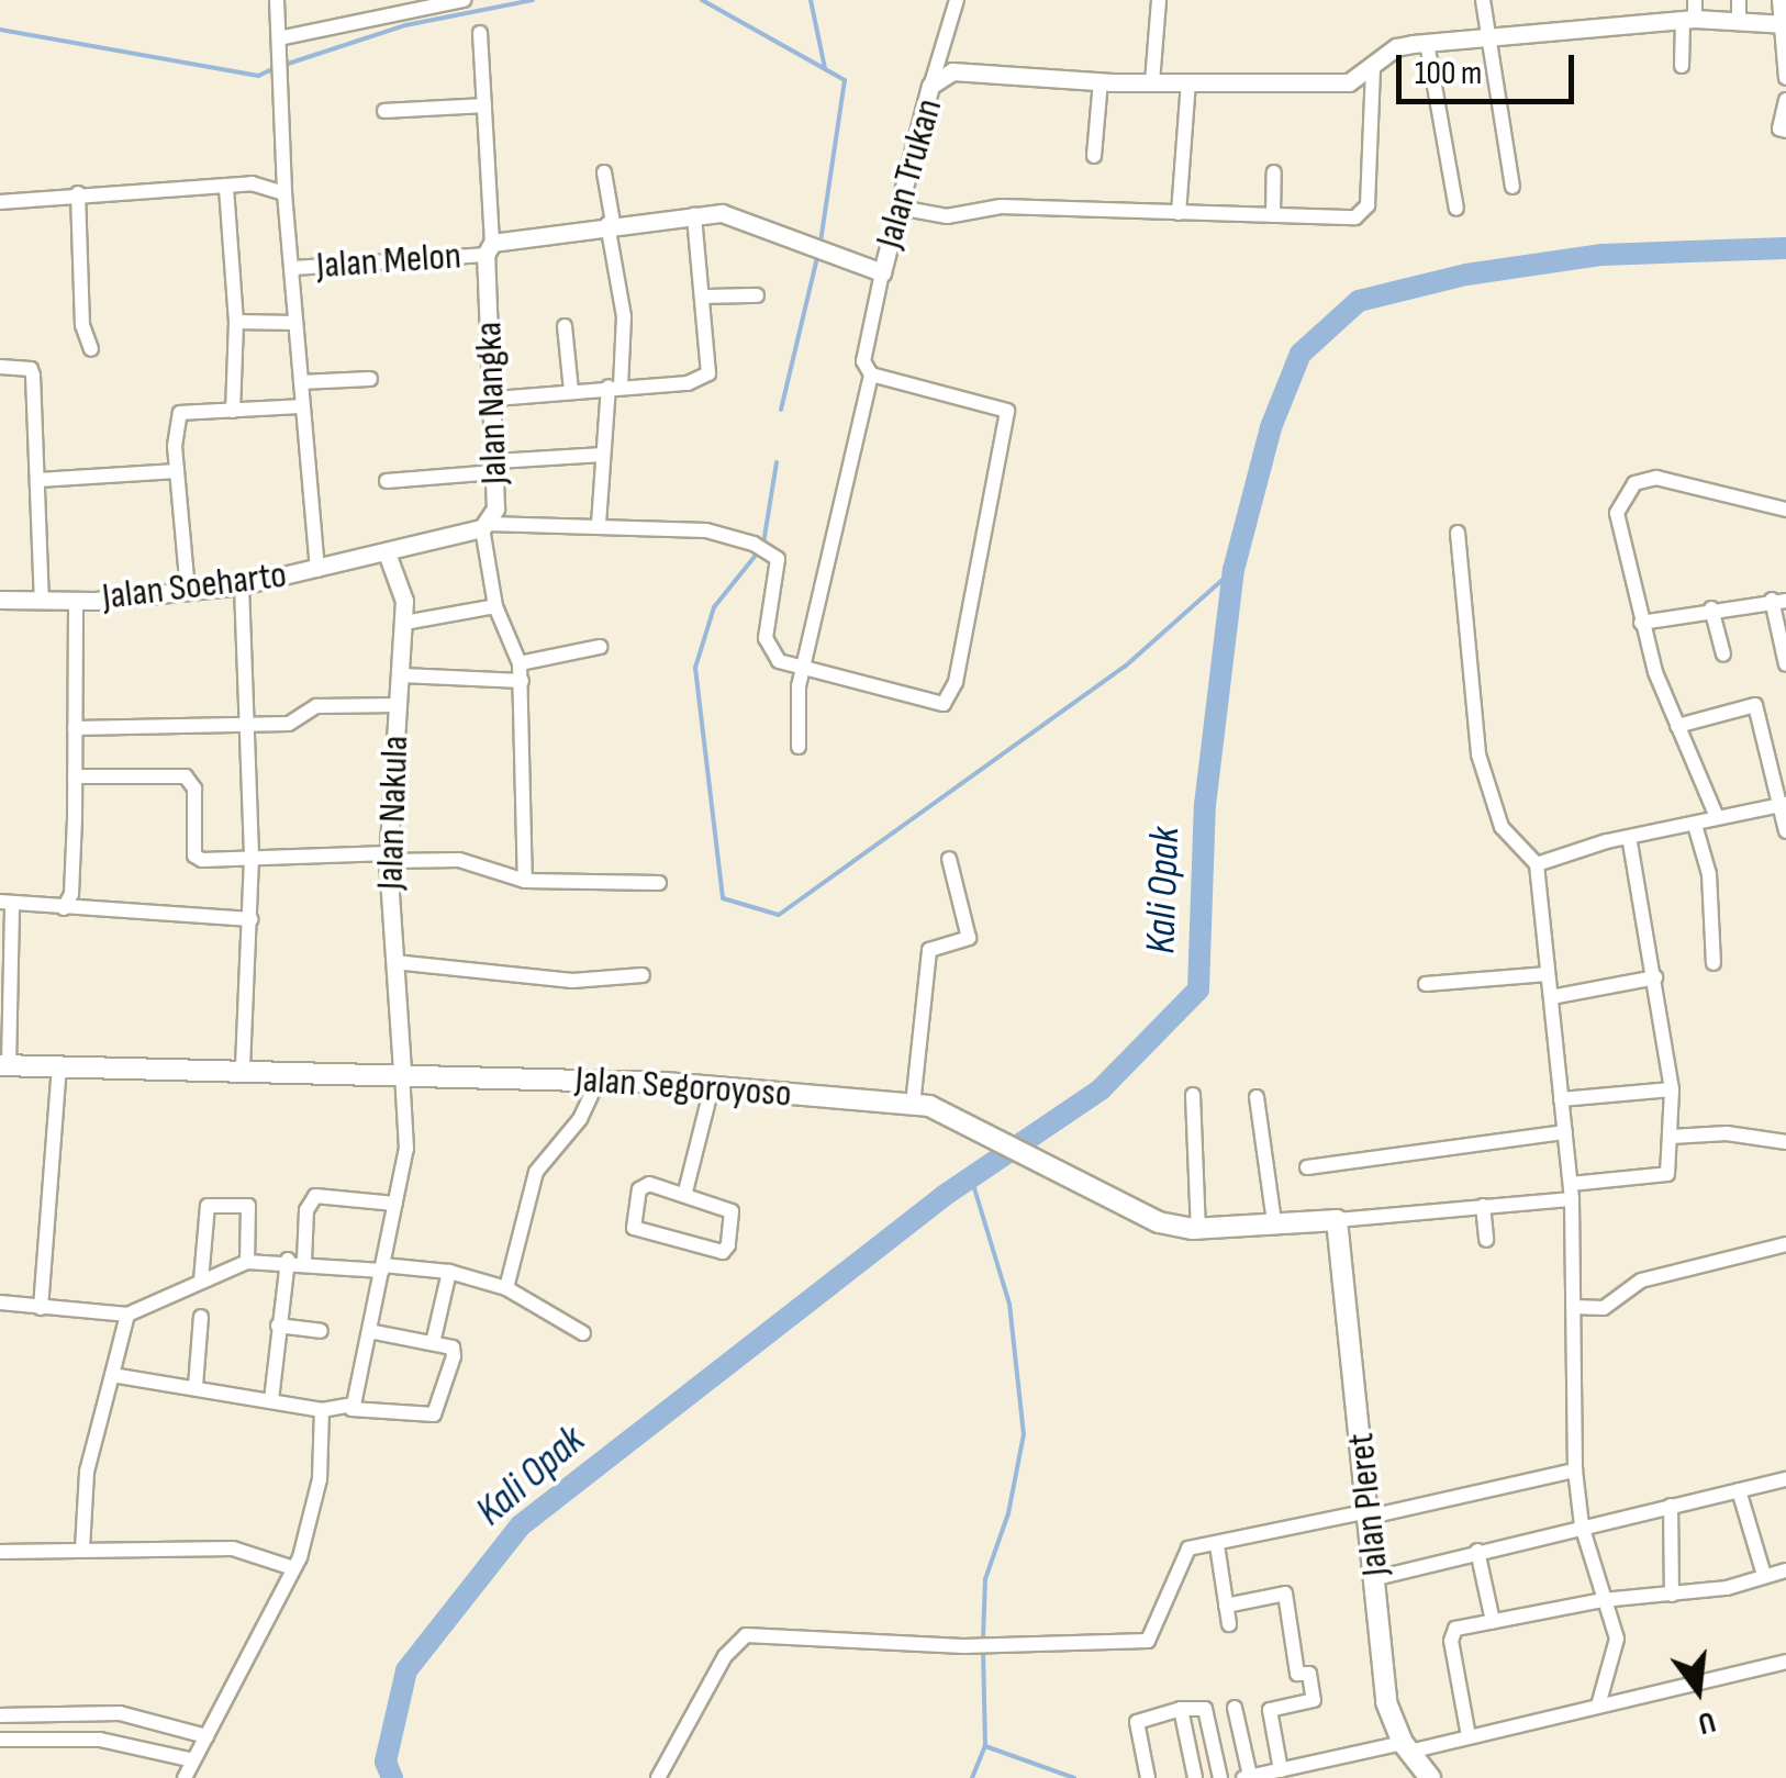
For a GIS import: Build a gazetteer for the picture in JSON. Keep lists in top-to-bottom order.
{
  "streets": {
    "main road": ["Jalan Segoroyoso", "Jalan Pleret"],
    "street": [
      "Jalan Trukan",
      "Jalan Melon",
      "Jalan Nangka",
      "Jalan Soeharto",
      "Jalan Nakula"
    ]
  },
  "crossings": [
    ["Jalan Trukan", "Jalan Melon"],
    ["Jalan Trukan", "Jalan Nangka"],
    ["Jalan Melon", "Jalan Nangka"],
    ["Jalan Nangka", "Jalan Soeharto"],
    ["Jalan Nangka", "Jalan Nakula"],
    ["Jalan Soeharto", "Jalan Nakula"],
    ["Jalan Nakula", "Jalan Segoroyoso"],
    ["Jalan Segoroyoso", "Jalan Pleret"]
  ],
  "water": ["Kali Opak"],
  "scale_bar": "100 m",
  "north": "bottom"
}
